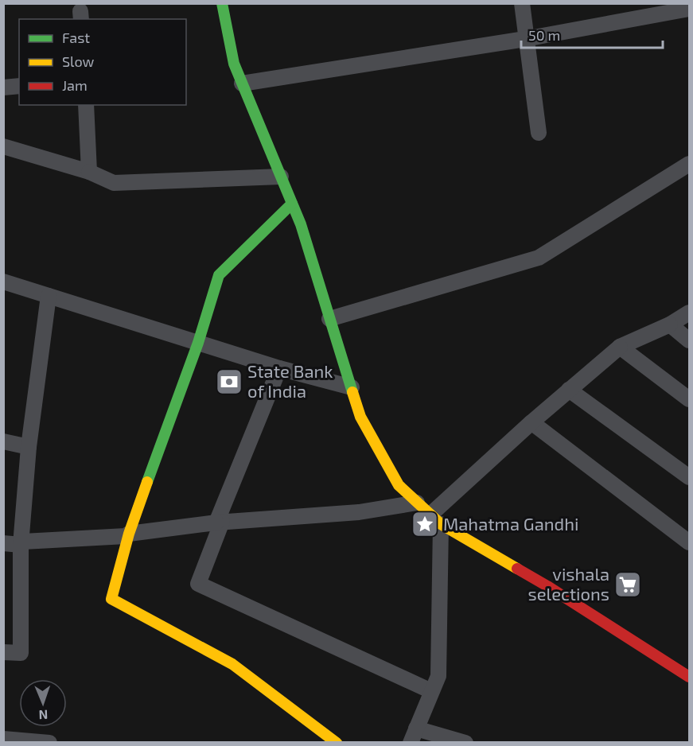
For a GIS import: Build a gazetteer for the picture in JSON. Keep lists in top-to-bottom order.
{
  "places": {
    "bank": ["State Bank of India"],
    "place": ["Mahatma Gandhi"],
    "supermarket": ["vishala selections"]
  },
  "legend": ["Fast", "Slow", "Jam"],
  "scale_bar": "50 m",
  "north": "bottom"
}
